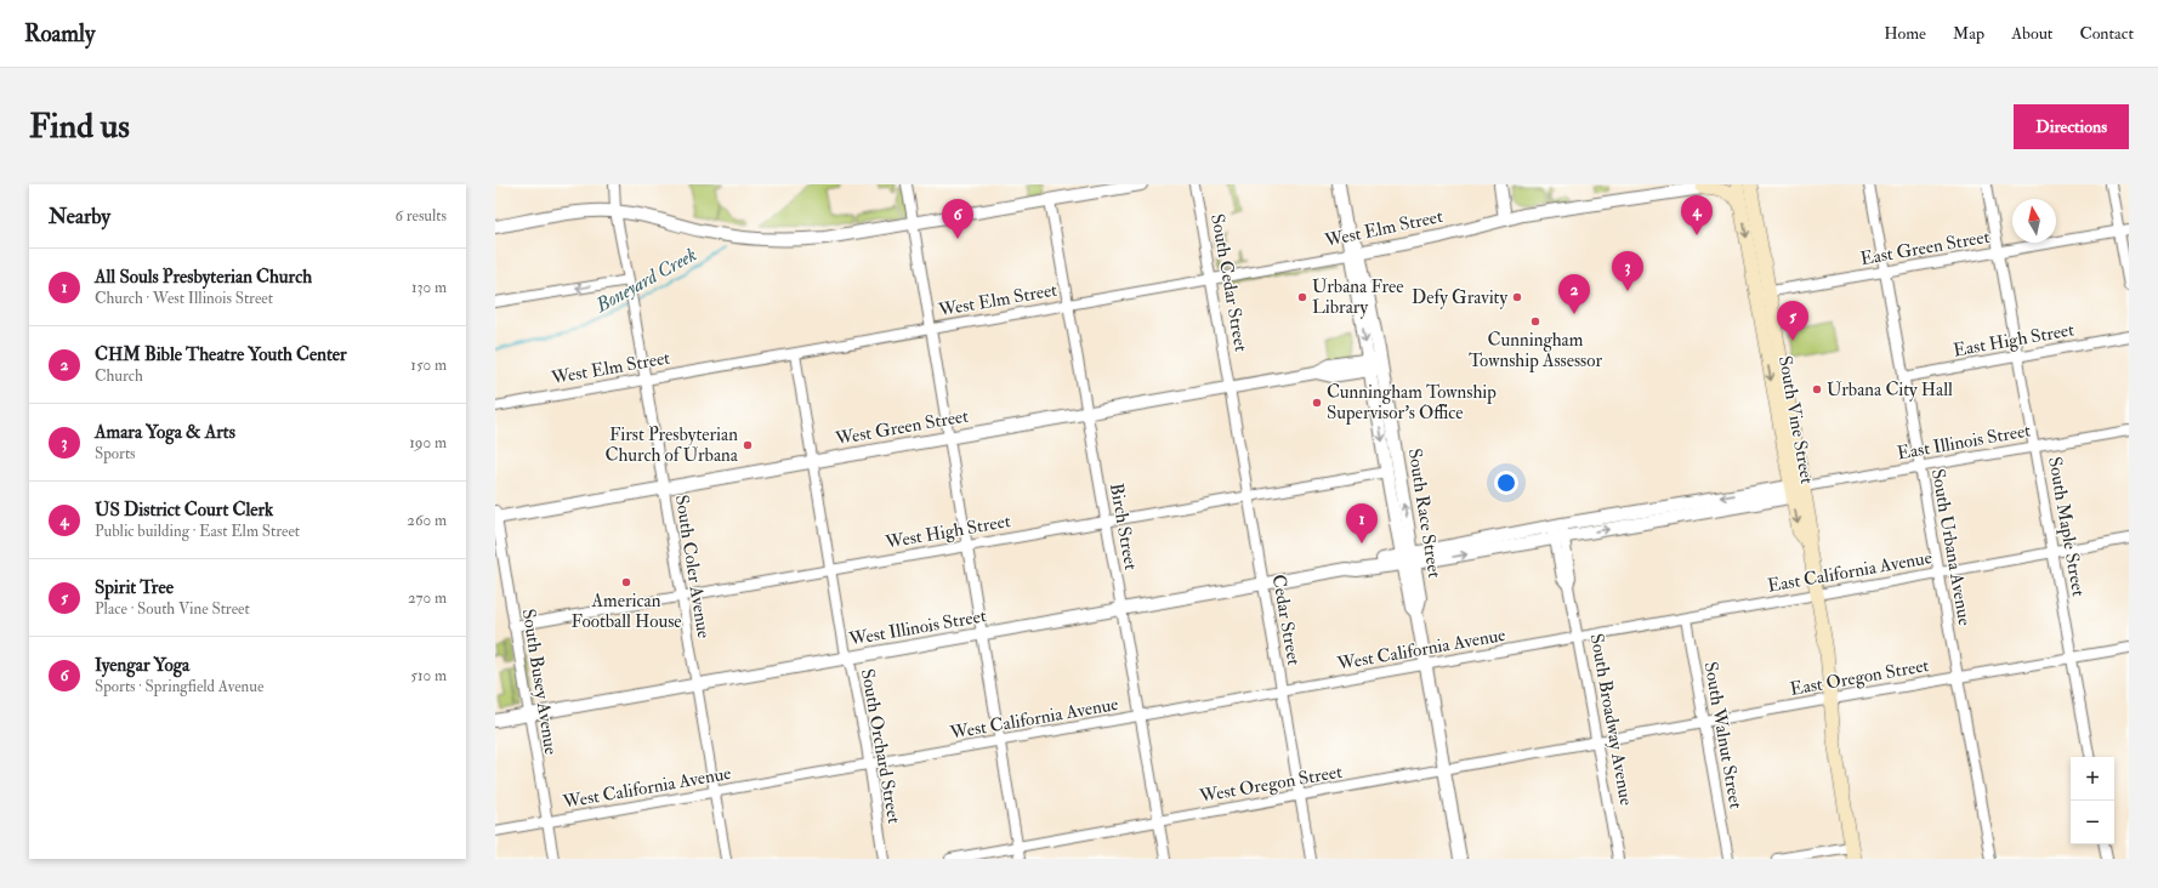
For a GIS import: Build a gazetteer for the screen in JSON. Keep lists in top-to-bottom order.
{
  "streets": {
    "main road": ["South Vine Street"],
    "street": [
      "West Elm Street",
      "East Green Street",
      "South Cedar Street",
      "East High Street",
      "West Green Street",
      "East Illinois Street",
      "South Race Street",
      "Birch Street",
      "South Maple Street",
      "West High Street",
      "South Urbana Avenue",
      "South Coler Avenue",
      "East California Avenue",
      "Cedar Street",
      "West Illinois Street",
      "West California Avenue",
      "East Oregon Street",
      "South Busey Avenue",
      "South Broadway Avenue",
      "South Walnut Street",
      "South Orchard Street",
      "West Oregon Street"
    ]
  },
  "crossings": [
    ["West Elm Street", "South Cedar Street"],
    ["West Elm Street", "South Race Street"],
    ["West Elm Street", "Birch Street"],
    ["West Elm Street", "South Coler Avenue"],
    ["West Elm Street", "South Orchard Street"],
    ["East Green Street", "South Vine Street"],
    ["East Green Street", "South Maple Street"],
    ["East Green Street", "South Urbana Avenue"],
    ["South Cedar Street", "West Green Street"],
    ["South Cedar Street", "Cedar Street"],
    ["East High Street", "South Maple Street"],
    ["East High Street", "South Urbana Avenue"],
    ["South Vine Street", "East Illinois Street"],
    ["South Vine Street", "East California Avenue"],
    ["South Vine Street", "East Oregon Street"],
    ["West Green Street", "South Race Street"],
    ["West Green Street", "Birch Street"],
    ["West Green Street", "South Coler Avenue"],
    ["West Green Street", "Cedar Street"],
    ["West Green Street", "South Busey Avenue"],
    ["West Green Street", "South Orchard Street"],
    ["East Illinois Street", "South Maple Street"],
    ["East Illinois Street", "South Urbana Avenue"],
    ["East Illinois Street", "West Illinois Street"],
    ["East Illinois Street", "South Broadway Avenue"],
    ["South Race Street", "West High Street"],
    ["South Race Street", "West Illinois Street"],
    ["South Race Street", "West California Avenue"],
    ["South Race Street", "West Oregon Street"],
    ["Birch Street", "West High Street"],
    ["Birch Street", "West Illinois Street"],
    ["Birch Street", "West California Avenue"],
    ["Birch Street", "West Oregon Street"],
    ["South Maple Street", "East California Avenue"],
    ["South Maple Street", "East Oregon Street"],
    ["West High Street", "South Coler Avenue"],
    ["West High Street", "Cedar Street"],
    ["West High Street", "South Busey Avenue"],
    ["West High Street", "South Orchard Street"],
    ["South Urbana Avenue", "East California Avenue"],
    ["South Urbana Avenue", "East Oregon Street"],
    ["South Coler Avenue", "West Illinois Street"],
    ["South Coler Avenue", "West California Avenue"],
    ["East California Avenue", "West California Avenue"],
    ["East California Avenue", "South Broadway Avenue"],
    ["East California Avenue", "South Walnut Street"],
    ["Cedar Street", "West Illinois Street"],
    ["Cedar Street", "West California Avenue"],
    ["Cedar Street", "West Oregon Street"],
    ["West Illinois Street", "South Busey Avenue"],
    ["West Illinois Street", "South Broadway Avenue"],
    ["West Illinois Street", "South Orchard Street"],
    ["West California Avenue", "South Busey Avenue"],
    ["West California Avenue", "South Broadway Avenue"],
    ["West California Avenue", "South Orchard Street"],
    ["East Oregon Street", "South Broadway Avenue"],
    ["East Oregon Street", "South Walnut Street"],
    ["East Oregon Street", "West Oregon Street"],
    ["South Broadway Avenue", "West Oregon Street"]
  ],
  "water": ["Boneyard Creek"],
  "places": [
    "Urbana Free Library",
    "Defy Gravity",
    "Cunningham Township Assessor",
    "Urbana City Hall",
    "Cunningham Township Supervisor's Office",
    "First Presbyterian Church of Urbana",
    "American Football House"
  ],
  "north": "top",
  "page": {
    "header": "Roamly",
    "nav": [
      "Home",
      "Map",
      "About",
      "Contact"
    ],
    "buttons": "Directions",
    "title": "Find us",
    "heading": ["Nearby", "6 results"],
    "pins": [
      "4",
      "6",
      "3",
      "2",
      "5",
      "1"
    ],
    "list": [
      {
        "mark": "1",
        "name": "All Souls Presbyterian Church",
        "note": "Church · West Illinois Street",
        "value": "130 m"
      },
      {
        "mark": "2",
        "name": "CHM Bible Theatre Youth Center",
        "note": "Church",
        "value": "150 m"
      },
      {
        "mark": "3",
        "name": "Amara Yoga & Arts",
        "note": "Sports",
        "value": "190 m"
      },
      {
        "mark": "4",
        "name": "US District Court Clerk",
        "note": "Public building · East Elm Street",
        "value": "260 m"
      },
      {
        "mark": "5",
        "name": "Spirit Tree",
        "note": "Place · South Vine Street",
        "value": "270 m"
      },
      {
        "mark": "6",
        "name": "Iyengar Yoga",
        "note": "Sports · Springfield Avenue",
        "value": "510 m"
      }
    ],
    "map_buttons": ["+", "−"]
  }
}
